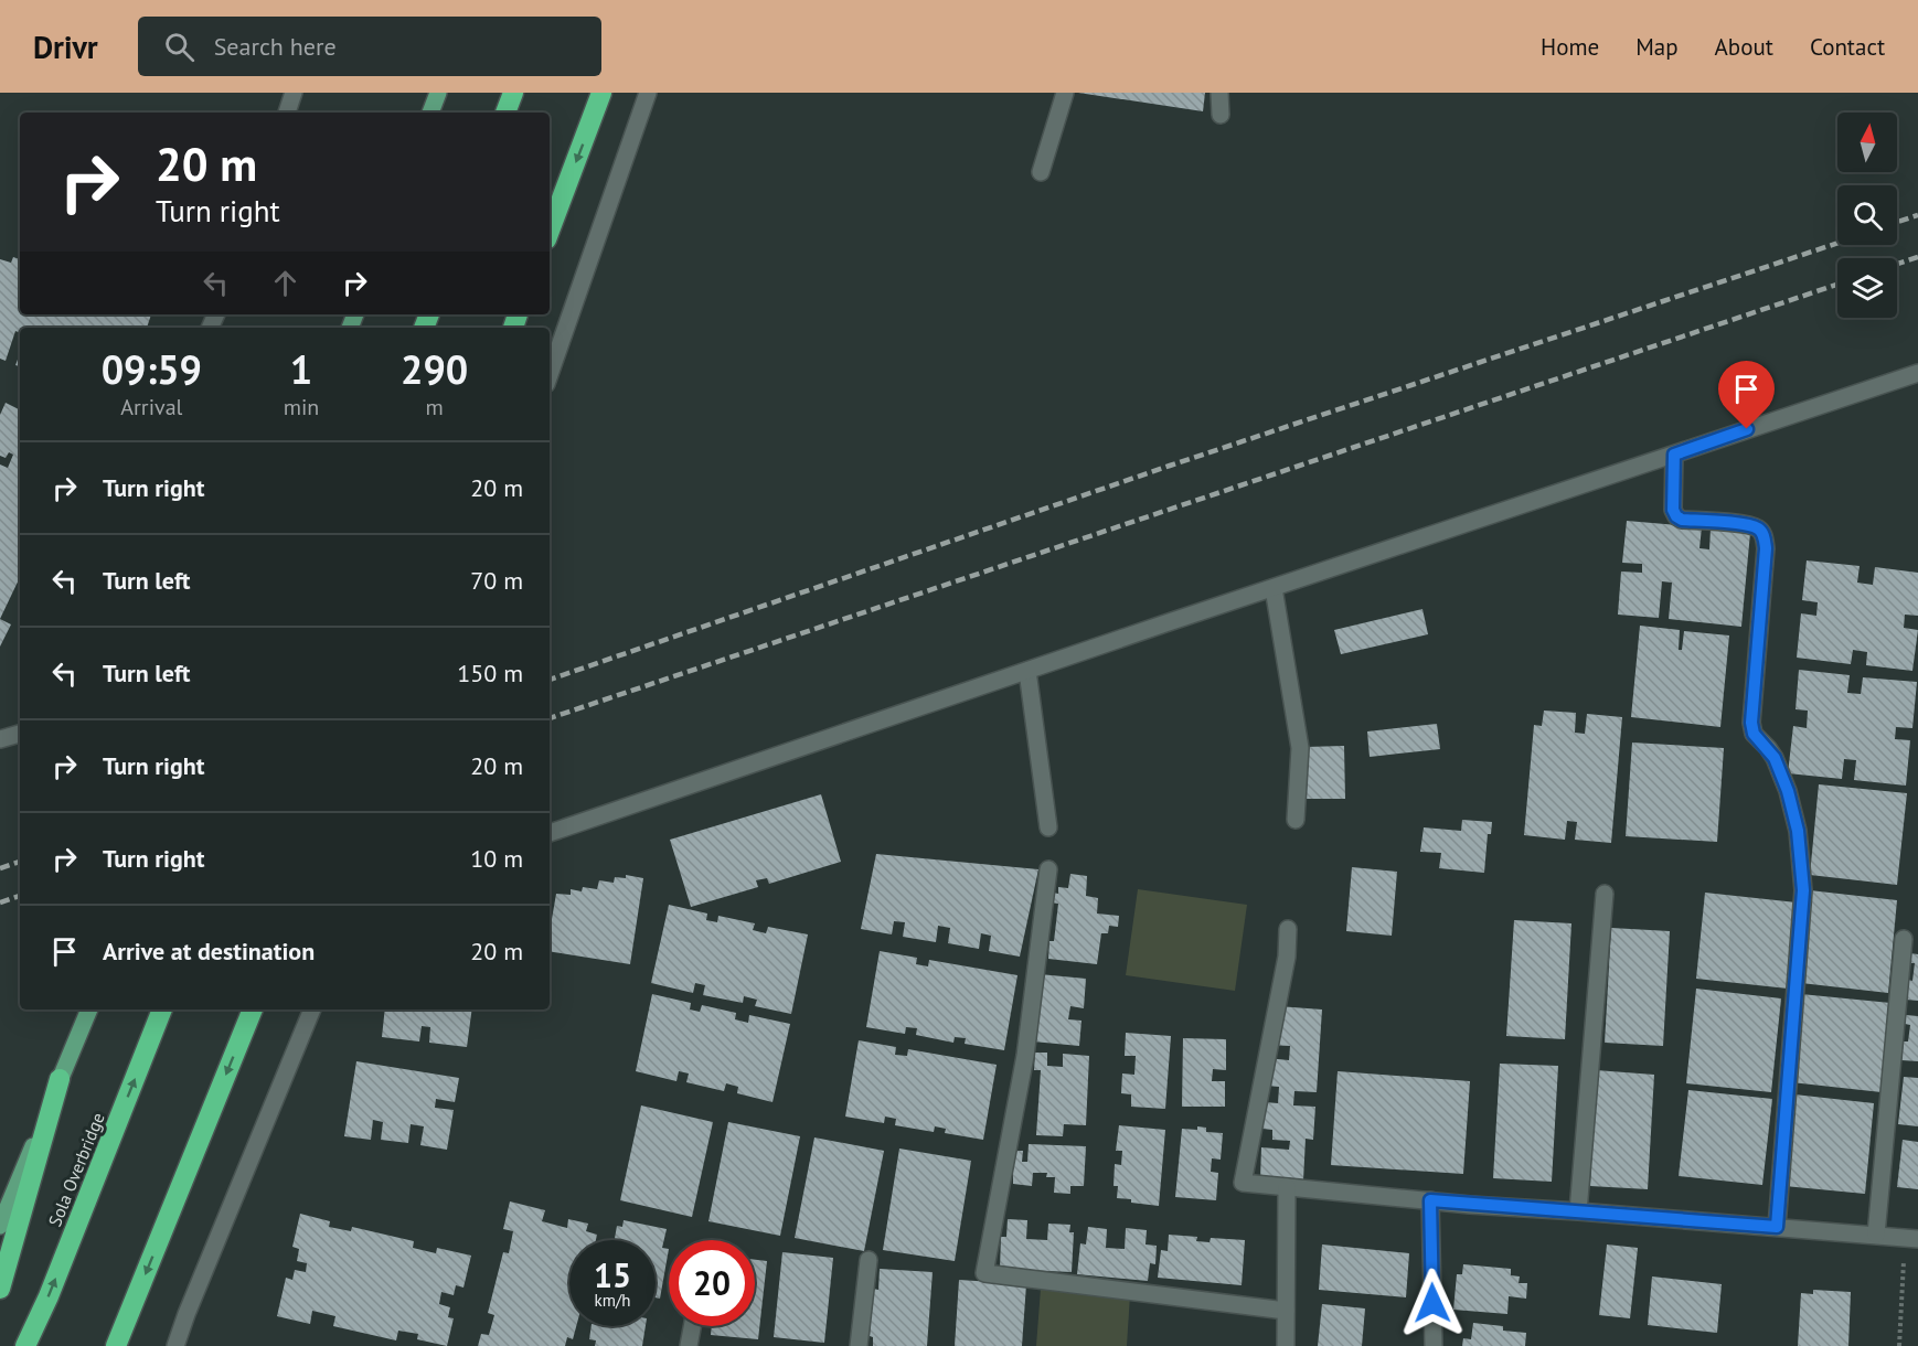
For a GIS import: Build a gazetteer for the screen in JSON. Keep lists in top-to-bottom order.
{
  "streets": {
    "highway": ["Sola Overbridge"]
  },
  "north": "top",
  "page": {
    "header": "Drivr",
    "search": "Search here",
    "nav": [
      "Home",
      "Map",
      "About",
      "Contact"
    ],
    "turn": ["20 m", "Turn right"],
    "eta": [
      "09:59",
      "Arrival",
      "1",
      "min",
      "290",
      "m"
    ],
    "list": [
      {
        "name": "Turn right",
        "value": "20 m"
      },
      {
        "name": "Turn left",
        "value": "70 m"
      },
      {
        "name": "Turn left",
        "value": "150 m"
      },
      {
        "name": "Turn right",
        "value": "20 m"
      },
      {
        "name": "Turn right",
        "value": "10 m"
      },
      {
        "name": "Arrive at destination",
        "value": "20 m"
      }
    ],
    "speed": "15 km/h",
    "limit": "20"
  }
}
